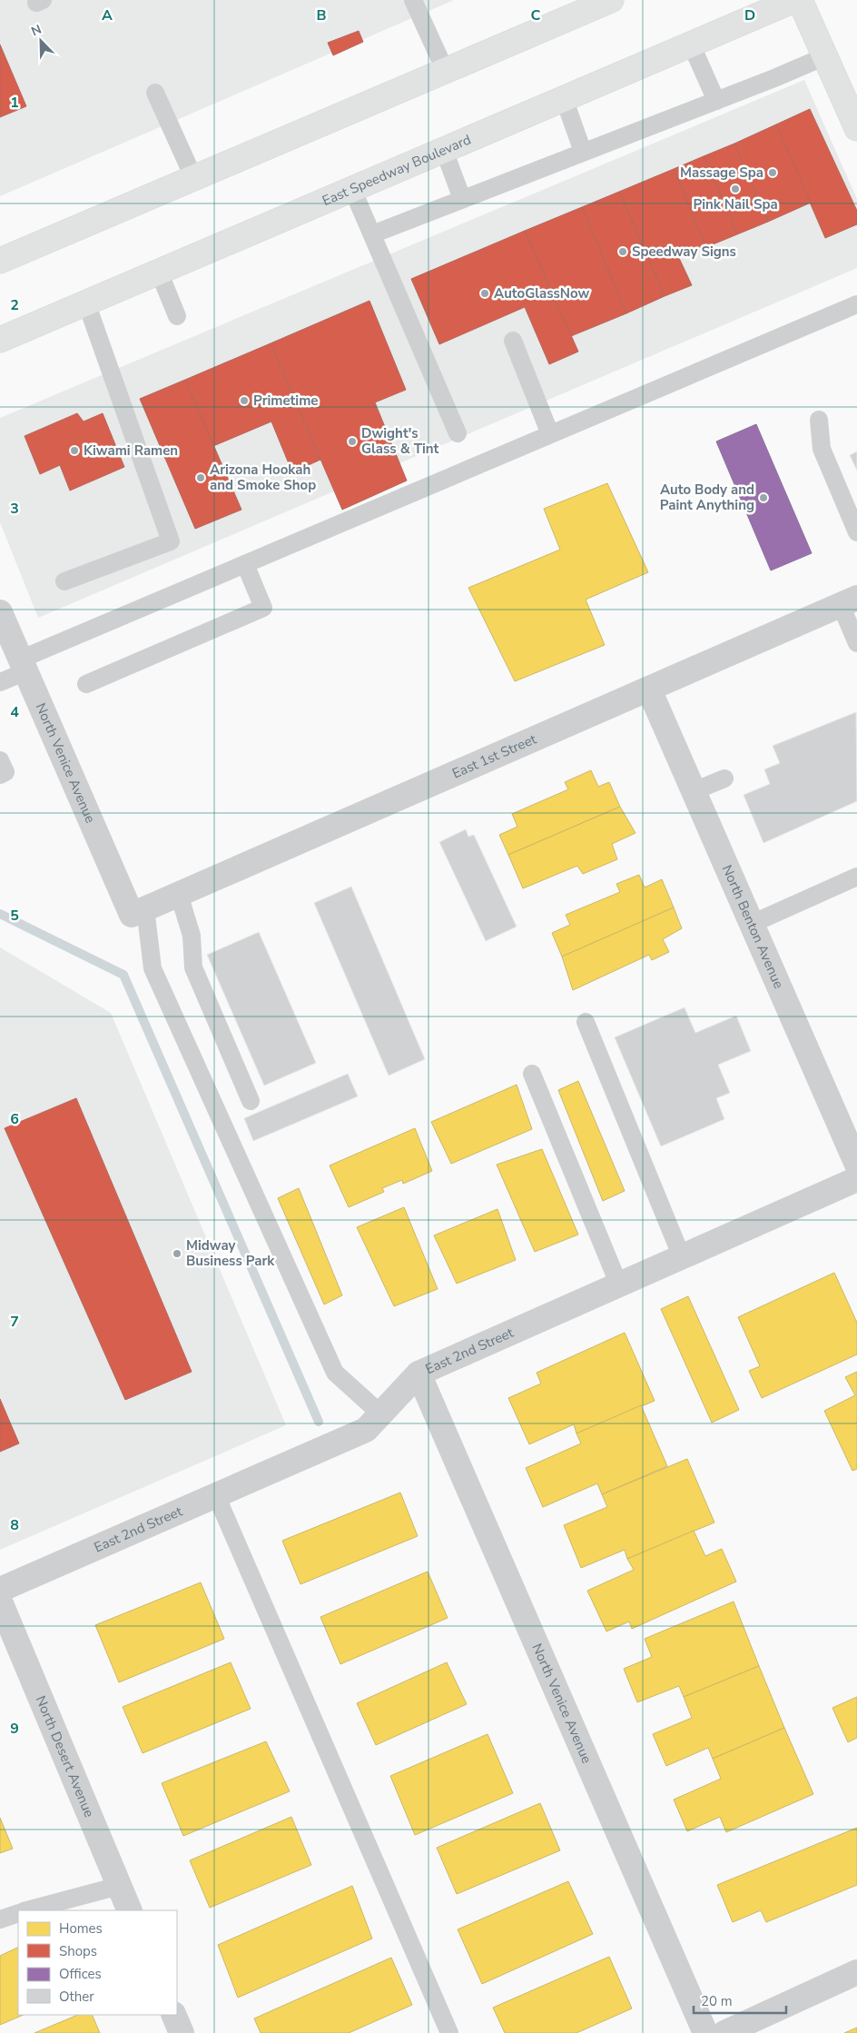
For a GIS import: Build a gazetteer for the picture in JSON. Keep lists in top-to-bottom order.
{
  "streets": {
    "main road": ["East Speedway Boulevard"],
    "street": [
      "East 1st Street",
      "North Venice Avenue",
      "North Benton Avenue",
      "East 2nd Street",
      "North Desert Avenue"
    ]
  },
  "crossings": [
    ["East 1st Street", "North Venice Avenue"],
    ["East 1st Street", "North Benton Avenue"],
    ["North Venice Avenue", "East 2nd Street"]
  ],
  "places": [
    "Massage Spa",
    "Pink Nail Spa",
    "Speedway Signs",
    "AutoGlassNow",
    "Primetime",
    "Dwight's Glass & Tint",
    "Kiwami Ramen",
    "Arizona Hookah and Smoke Shop",
    "Auto Body and Paint Anything",
    "Midway Business Park"
  ],
  "legend": [
    "Homes",
    "Shops",
    "Offices",
    "Other"
  ],
  "scale_bar": "20 m",
  "north": "top left",
  "grid": {
    "columns": [
      "A",
      "B",
      "C",
      "D"
    ],
    "rows": [
      "1",
      "2",
      "3",
      "4",
      "5",
      "6",
      "7",
      "8",
      "9"
    ]
  }
}
